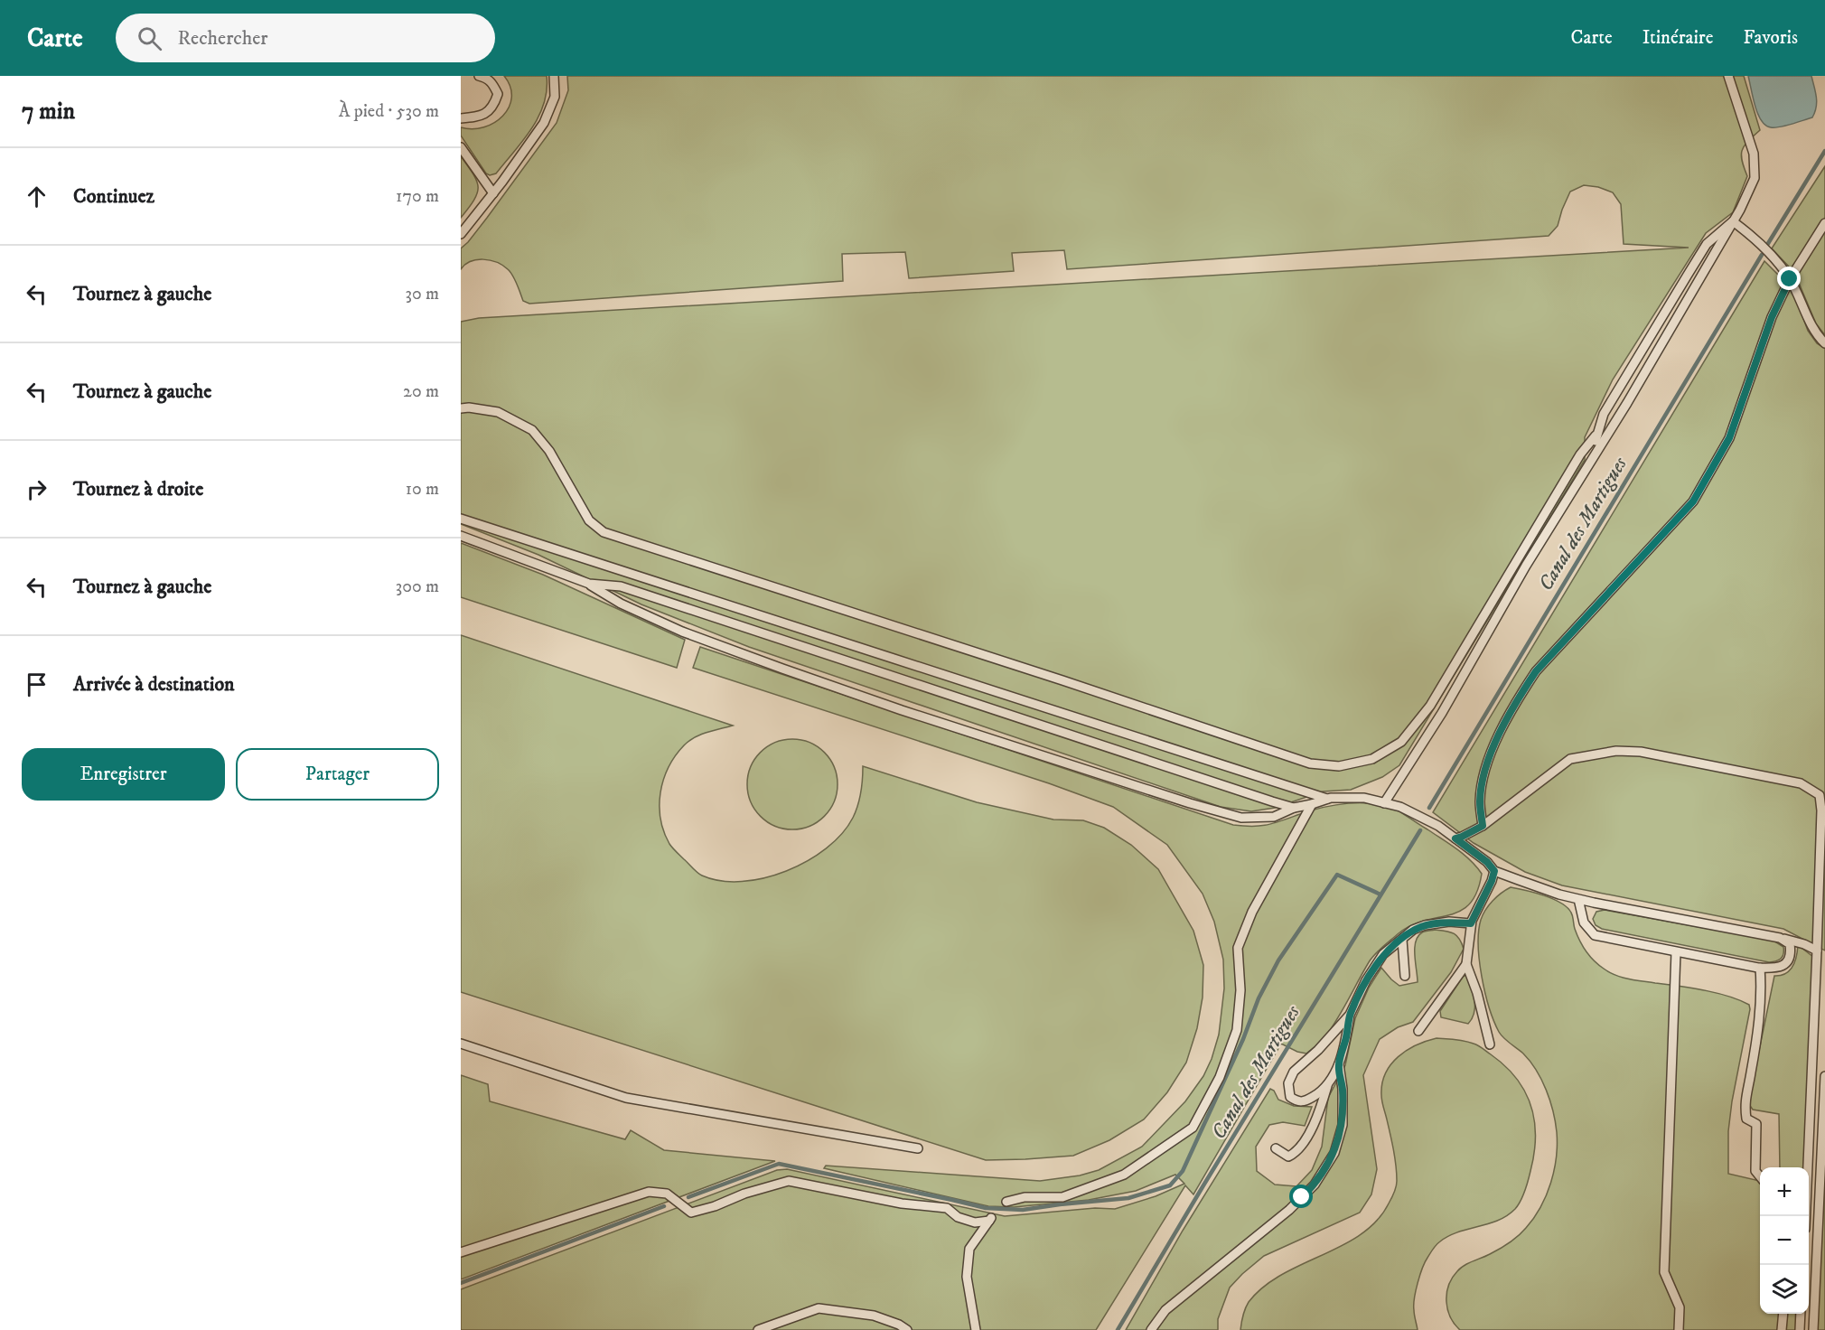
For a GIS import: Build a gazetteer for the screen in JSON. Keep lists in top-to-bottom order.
{
  "water": ["Canal des Martigues"],
  "page": {
    "header": "Carte",
    "search": "Rechercher",
    "nav": ["Carte", "Itinéraire", "Favoris"],
    "heading": ["7 min", "À pied · 530 m"],
    "list": [
      ["Continuez", "170 m"],
      ["Tournez à gauche", "30 m"],
      ["Tournez à gauche", "20 m"],
      ["Tournez à droite", "10 m"],
      ["Tournez à gauche", "300 m"],
      "Arrivée à destination"
    ],
    "buttons": ["Enregistrer", "Partager"],
    "map_buttons": ["+", "−"]
  }
}
